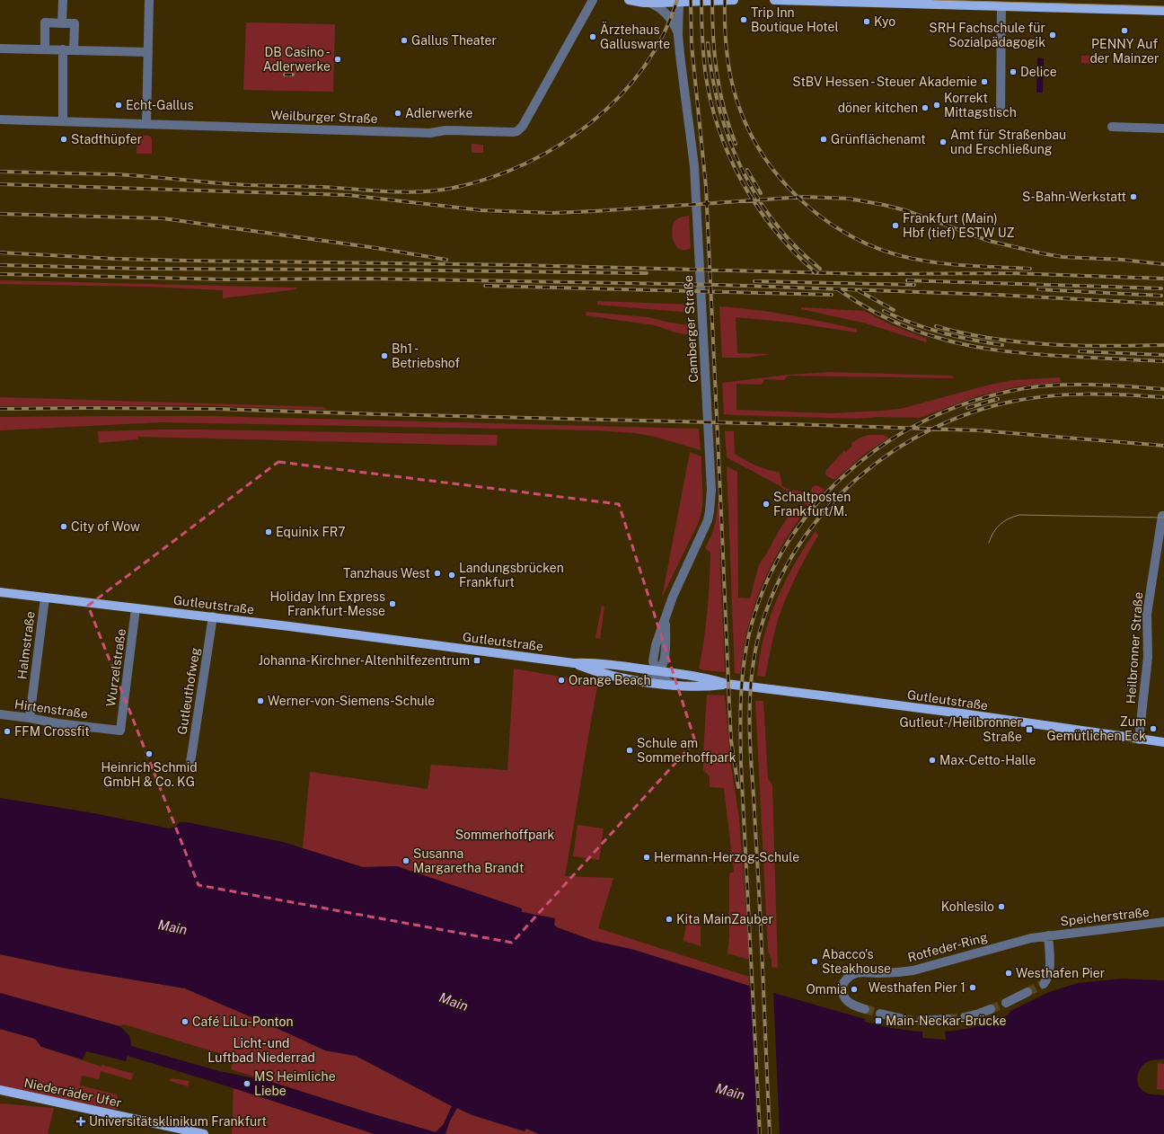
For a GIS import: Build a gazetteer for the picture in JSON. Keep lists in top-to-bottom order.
{
  "streets": {
    "main road": ["Gutleutstraße", "Niederräder Ufer"],
    "street": [
      "Weilburger Straße",
      "Camberger Straße",
      "Halmstraße",
      "Heilbronner Straße",
      "Wurzelstraße",
      "Gutleuthofweg",
      "Hirtenstraße",
      "Speicherstraße",
      "Rotfeder-Ring"
    ]
  },
  "crossings": [
    ["Gutleutstraße", "Halmstraße"],
    ["Gutleutstraße", "Heilbronner Straße"],
    ["Gutleutstraße", "Wurzelstraße"],
    ["Gutleutstraße", "Gutleuthofweg"],
    ["Halmstraße", "Hirtenstraße"],
    ["Wurzelstraße", "Hirtenstraße"],
    ["Speicherstraße", "Rotfeder-Ring"]
  ],
  "water": ["Main"],
  "parks": ["Sommerhoffpark", "Licht- und Luftbad Niederrad"],
  "places": {
    "other": [
      "Trip Inn Boutique Hotel",
      "Kyo",
      "PENNY Auf der Mainzer",
      "SRH Fachschule für Sozialpädagogik",
      "Ärztehaus Galluswarte",
      "Gallus Theater",
      "DB Casino - Adlerwerke",
      "Delice",
      "StBV Hessen - Steuer Akademie",
      "Echt-Gallus",
      "Korrekt Mittagstisch",
      "döner kitchen",
      "Adlerwerke",
      "Stadthüpfer",
      "Grünflächenamt",
      "Amt für Straßenbau und Erschließung",
      "S-Bahn-Werkstatt",
      "Frankfurt (Main) Hbf (tief) ESTW UZ",
      "Bh1 - Betriebshof",
      "Schaltposten Frankfurt/M.",
      "City of Wow",
      "Equinix FR7",
      "Tanzhaus West",
      "Landungsbrücken Frankfurt",
      "Holiday Inn Express Frankfurt-Messe",
      "Orange Beach",
      "Werner-von-Siemens-Schule",
      "Zum Gemütlichen Eck",
      "FFM Crossfit",
      "Schule am Sommerhoffpark",
      "Heinrich Schmid GmbH & Co. KG",
      "Max-Cetto-Halle",
      "Hermann-Herzog-Schule",
      "Susanna Margaretha Brandt",
      "Kohlesilo",
      "Kita MainZauber",
      "Abacco's Steakhouse",
      "Westhafen Pier",
      "Westhafen Pier 1",
      "Ommia",
      "Café LiLu-Ponton",
      "MS Heimliche Liebe"
    ],
    "transit": ["Johanna-Kirchner-Altenhilfezentrum", "Gutleut-/Heilbronner Straße", "Main-Neckar-Brücke"],
    "health": ["Universitätsklinikum Frankfurt"]
  }
}
